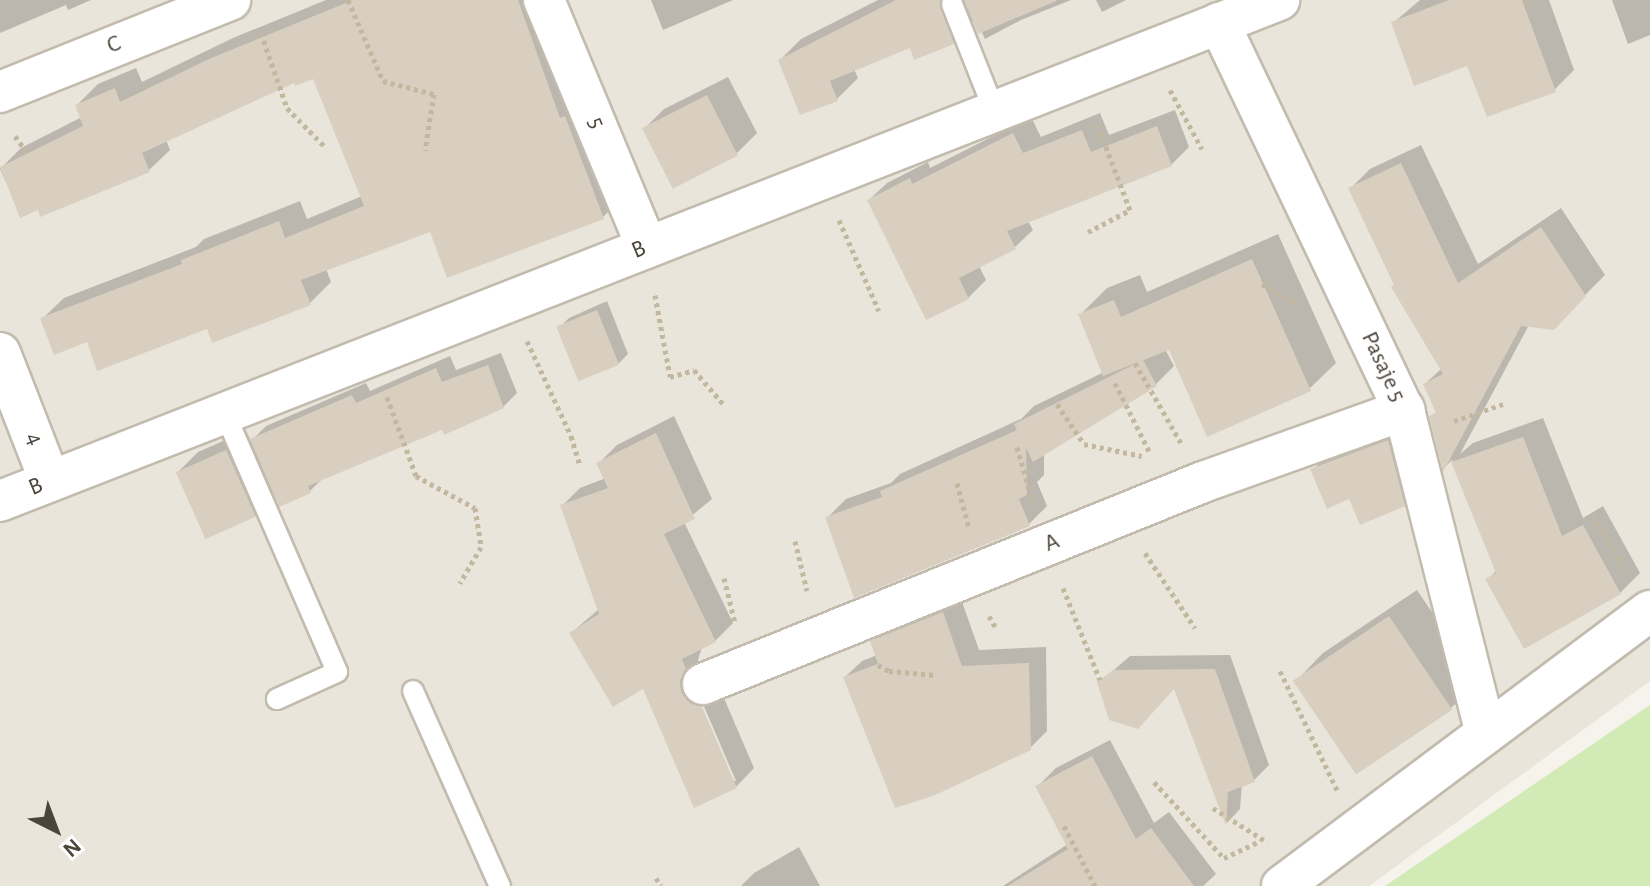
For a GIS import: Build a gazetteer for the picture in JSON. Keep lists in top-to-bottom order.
{
  "streets": {
    "street": [
      "C",
      "5",
      "B",
      "Pasaje 5",
      "4",
      "A"
    ]
  },
  "crossings": [
    ["5", "B"],
    ["B", "Pasaje 5"],
    ["B", "4"],
    ["Pasaje 5", "A"]
  ],
  "north": "bottom right"
}
